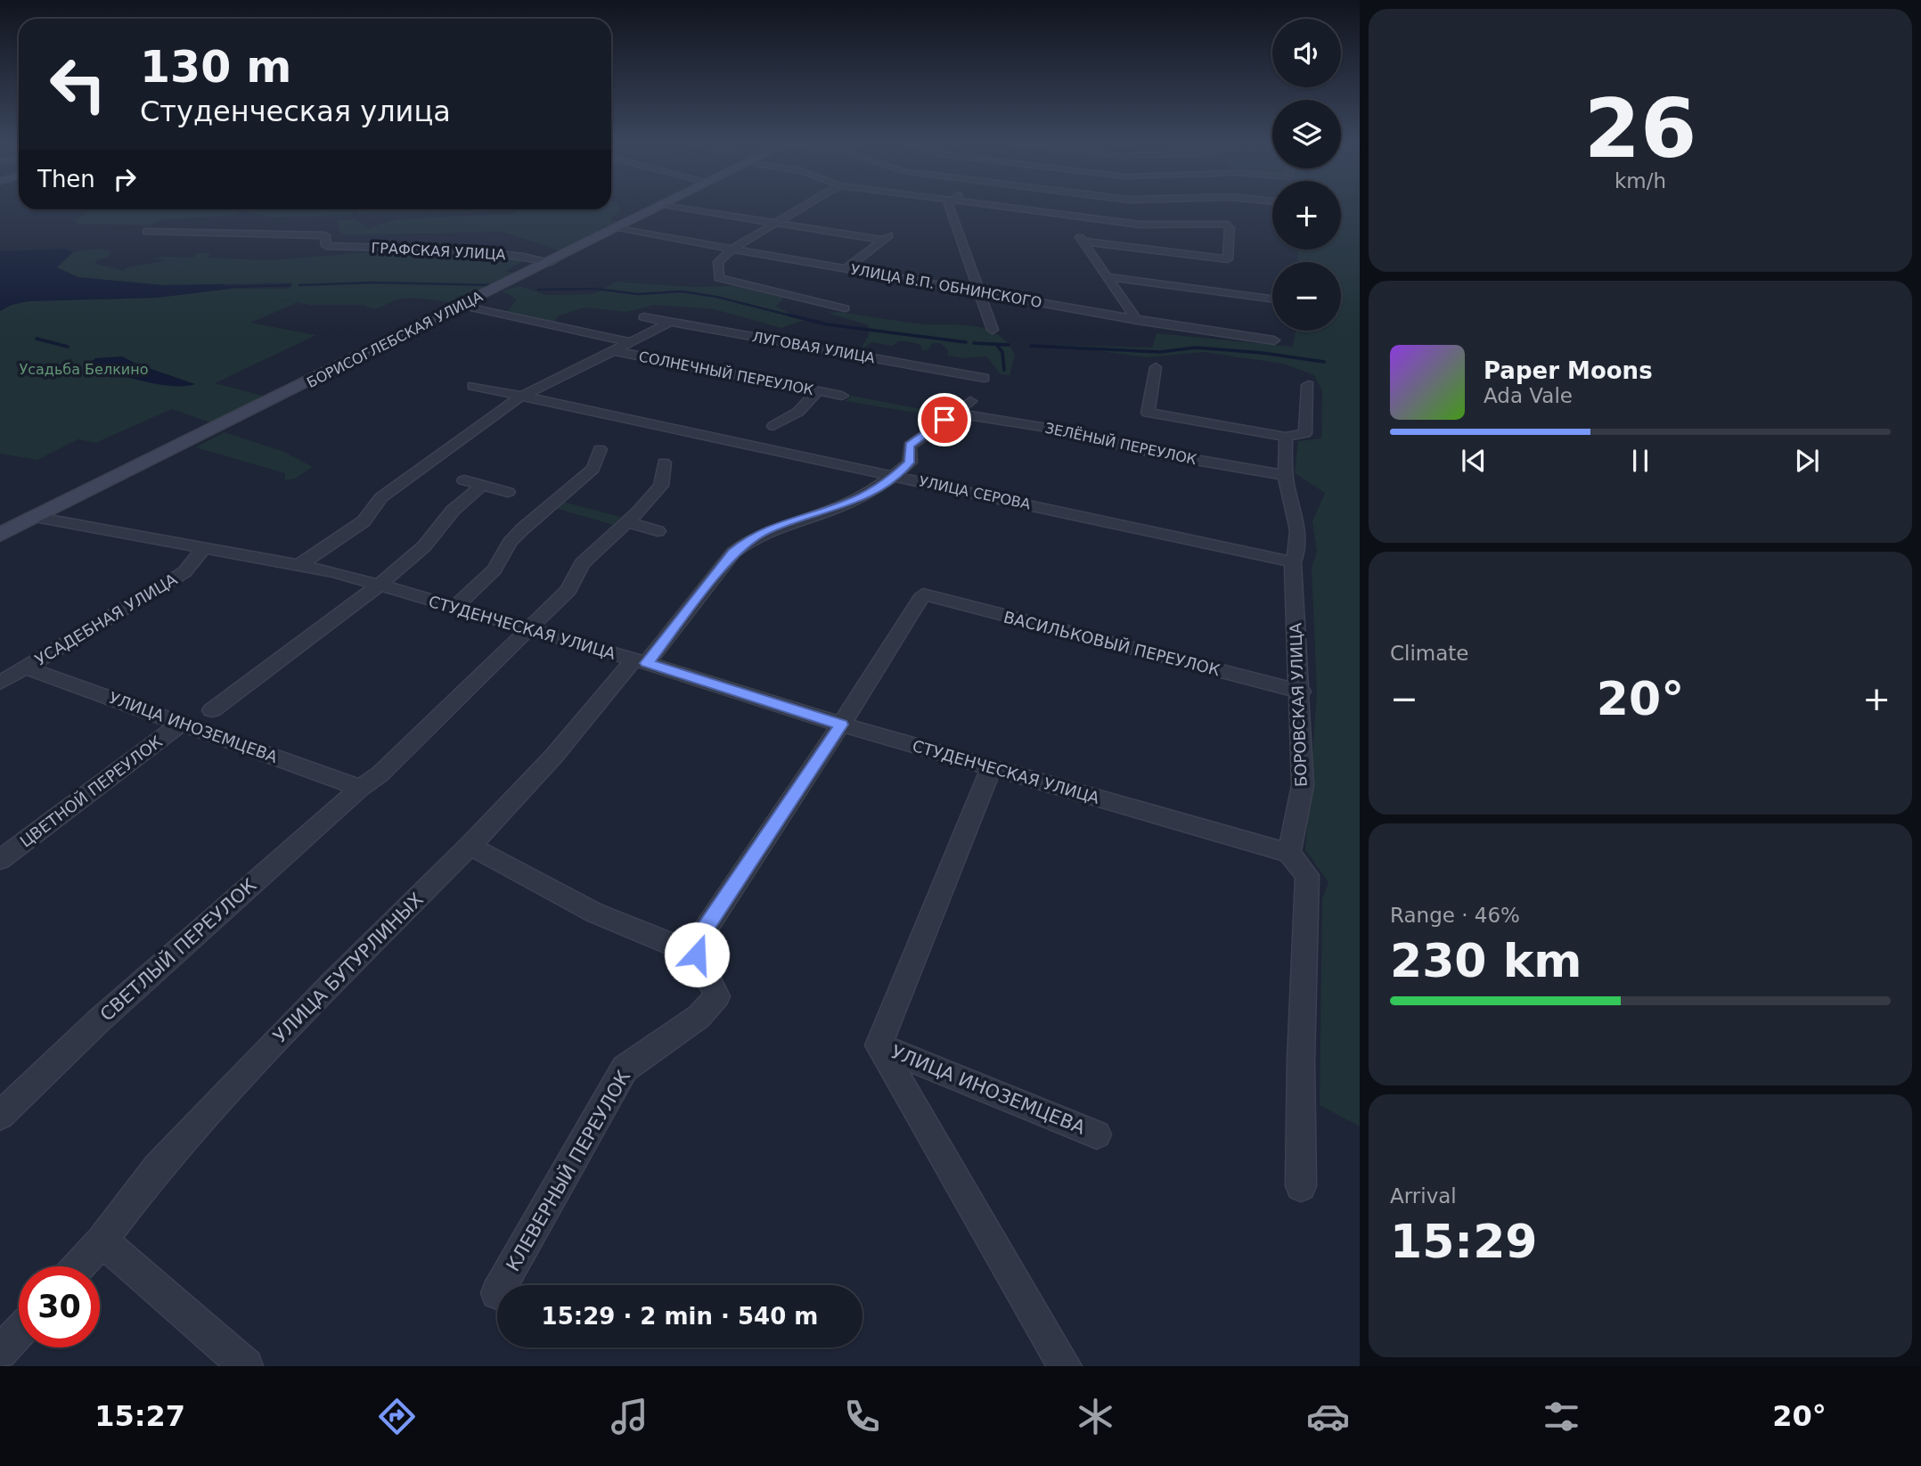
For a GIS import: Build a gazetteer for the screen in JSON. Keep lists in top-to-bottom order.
{
  "streets": {
    "street": [
      "ГРАФСКАЯ УЛИЦА",
      "УЛИЦА В.П. ОБНИНСКОГО",
      "БОРИСОГЛЕБСКАЯ УЛИЦА",
      "ЛУГОВАЯ УЛИЦА",
      "СОЛНЕЧНЫЙ ПЕРЕУЛОК",
      "ЗЕЛЁНЫЙ ПЕРЕУЛОК",
      "УЛИЦА СЕРОВА",
      "УСАДЕБНАЯ УЛИЦА",
      "СТУДЕНЧЕСКАЯ УЛИЦА",
      "ВАСИЛЬКОВЫЙ ПЕРЕУЛОК",
      "БОРОВСКАЯ УЛИЦА",
      "УЛИЦА ИНОЗЕМЦЕВА",
      "ЦВЕТНОЙ ПЕРЕУЛОК",
      "СВЕТЛЫЙ ПЕРЕУЛОК",
      "УЛИЦА БУТУРЛИНЫХ",
      "КЛЕВЕРНЫЙ ПЕРЕУЛОК"
    ]
  },
  "crossings": [
    ["ГРАФСКАЯ УЛИЦА", "БОРИСОГЛЕБСКАЯ УЛИЦА"],
    ["УЛИЦА В.П. ОБНИНСКОГО", "БОРИСОГЛЕБСКАЯ УЛИЦА"],
    ["БОРИСОГЛЕБСКАЯ УЛИЦА", "СТУДЕНЧЕСКАЯ УЛИЦА"],
    ["ЗЕЛЁНЫЙ ПЕРЕУЛОК", "БОРОВСКАЯ УЛИЦА"],
    ["ЗЕЛЁНЫЙ ПЕРЕУЛОК", "УЛИЦА БУТУРЛИНЫХ"],
    ["УЛИЦА СЕРОВА", "БОРОВСКАЯ УЛИЦА"],
    ["УЛИЦА СЕРОВА", "УЛИЦА БУТУРЛИНЫХ"],
    ["УСАДЕБНАЯ УЛИЦА", "СТУДЕНЧЕСКАЯ УЛИЦА"],
    ["УСАДЕБНАЯ УЛИЦА", "УЛИЦА ИНОЗЕМЦЕВА"],
    ["СТУДЕНЧЕСКАЯ УЛИЦА", "ВАСИЛЬКОВЫЙ ПЕРЕУЛОК"],
    ["СТУДЕНЧЕСКАЯ УЛИЦА", "БОРОВСКАЯ УЛИЦА"],
    ["СТУДЕНЧЕСКАЯ УЛИЦА", "СВЕТЛЫЙ ПЕРЕУЛОК"],
    ["СТУДЕНЧЕСКАЯ УЛИЦА", "УЛИЦА БУТУРЛИНЫХ"],
    ["ВАСИЛЬКОВЫЙ ПЕРЕУЛОК", "БОРОВСКАЯ УЛИЦА"],
    ["УЛИЦА ИНОЗЕМЦЕВА", "ЦВЕТНОЙ ПЕРЕУЛОК"],
    ["УЛИЦА ИНОЗЕМЦЕВА", "СВЕТЛЫЙ ПЕРЕУЛОК"]
  ],
  "parks": ["Усадьба Белкино"],
  "page": {
    "tile": [
      ["26", "km/h"],
      "Climate",
      ["Range · 46%", "230 km"],
      ["Arrival", "15:29"]
    ],
    "map_buttons": ["+", "−"],
    "turn": ["130 m", "Студенческая улица"],
    "then": "Then",
    "song": ["Paper Moons", "Ada Vale"],
    "heat": ["−", "20°", "+"],
    "limit": "30",
    "trip": "15:29 · 2 min · 540 m",
    "tabs": ["15:27", "20°"]
  }
}
